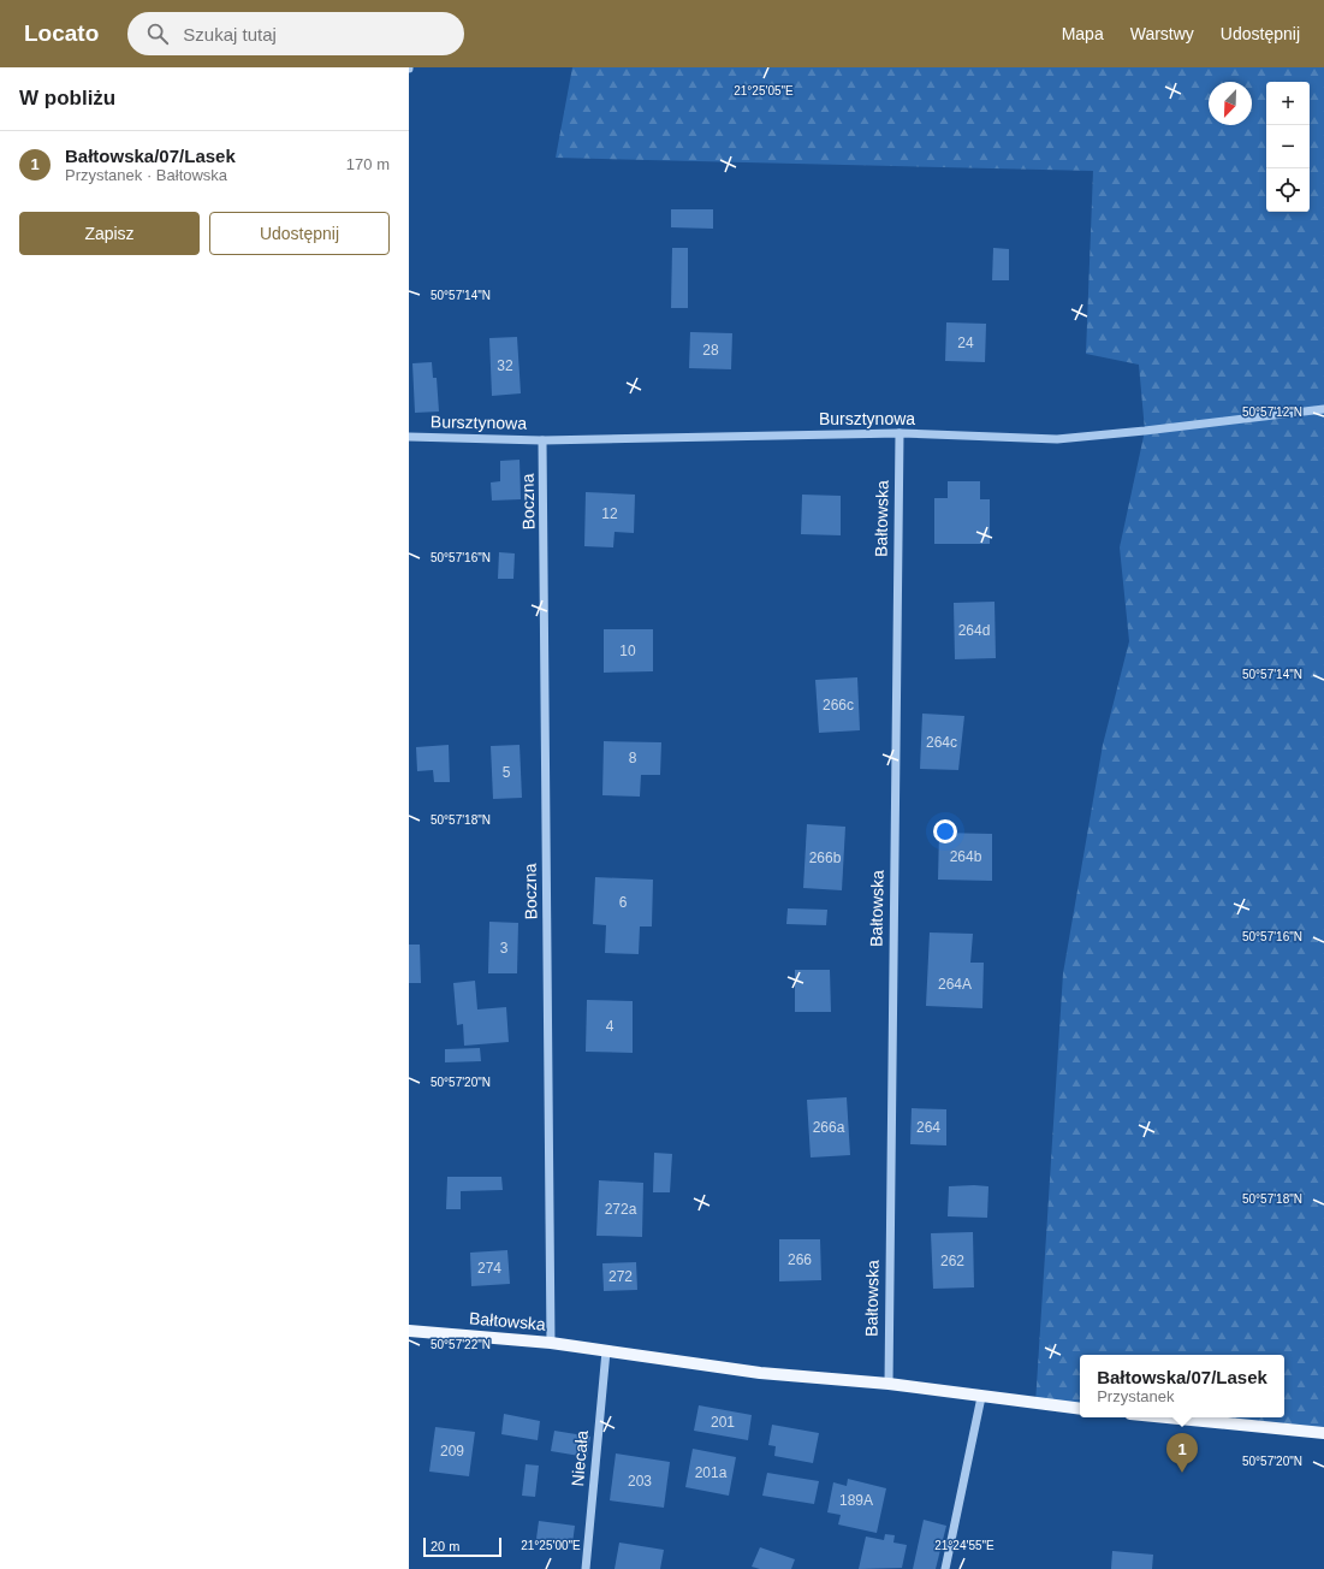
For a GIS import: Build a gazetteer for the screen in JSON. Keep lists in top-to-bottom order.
{
  "streets": {
    "main road": ["Bałtowska"],
    "street": ["Bursztynowa", "Boczna", "Niecała"]
  },
  "crossings": [
    ["Bursztynowa", "Boczna"],
    ["Bursztynowa", "Bałtowska"],
    ["Boczna", "Bałtowska"],
    ["Bałtowska", "Niecała"]
  ],
  "house_numbers": [
    "24",
    "28",
    "32",
    "12",
    "264d",
    "10",
    "266c",
    "264c",
    "8",
    "5",
    "264b",
    "266b",
    "6",
    "3",
    "264A",
    "4",
    "266a",
    "264",
    "272a",
    "266",
    "262",
    "274",
    "272",
    "201",
    "209",
    "201a",
    "203",
    "189A"
  ],
  "scale_bar": "20 m",
  "north": "bottom left",
  "page": {
    "header": "Locato",
    "search": "Szukaj tutaj",
    "nav": ["Mapa", "Warstwy", "Udostępnij"],
    "heading": "W pobliżu",
    "map_buttons": ["+", "−"],
    "list": [
      {
        "mark": "1",
        "name": "Bałtowska/07/Lasek",
        "note": "Przystanek · Bałtowska",
        "value": "170 m"
      }
    ],
    "buttons": ["Zapisz", "Udostępnij"],
    "popup": ["Bałtowska/07/Lasek", "Przystanek"],
    "pins": "1",
    "scale": "20 m"
  },
  "coordinates": [
    "21°25'05\"E",
    "50°57'14\"N",
    "50°57'12\"N",
    "50°57'16\"N",
    "50°57'18\"N",
    "50°57'20\"N",
    "50°57'22\"N",
    "21°25'00\"E",
    "21°24'55\"E"
  ]
}
